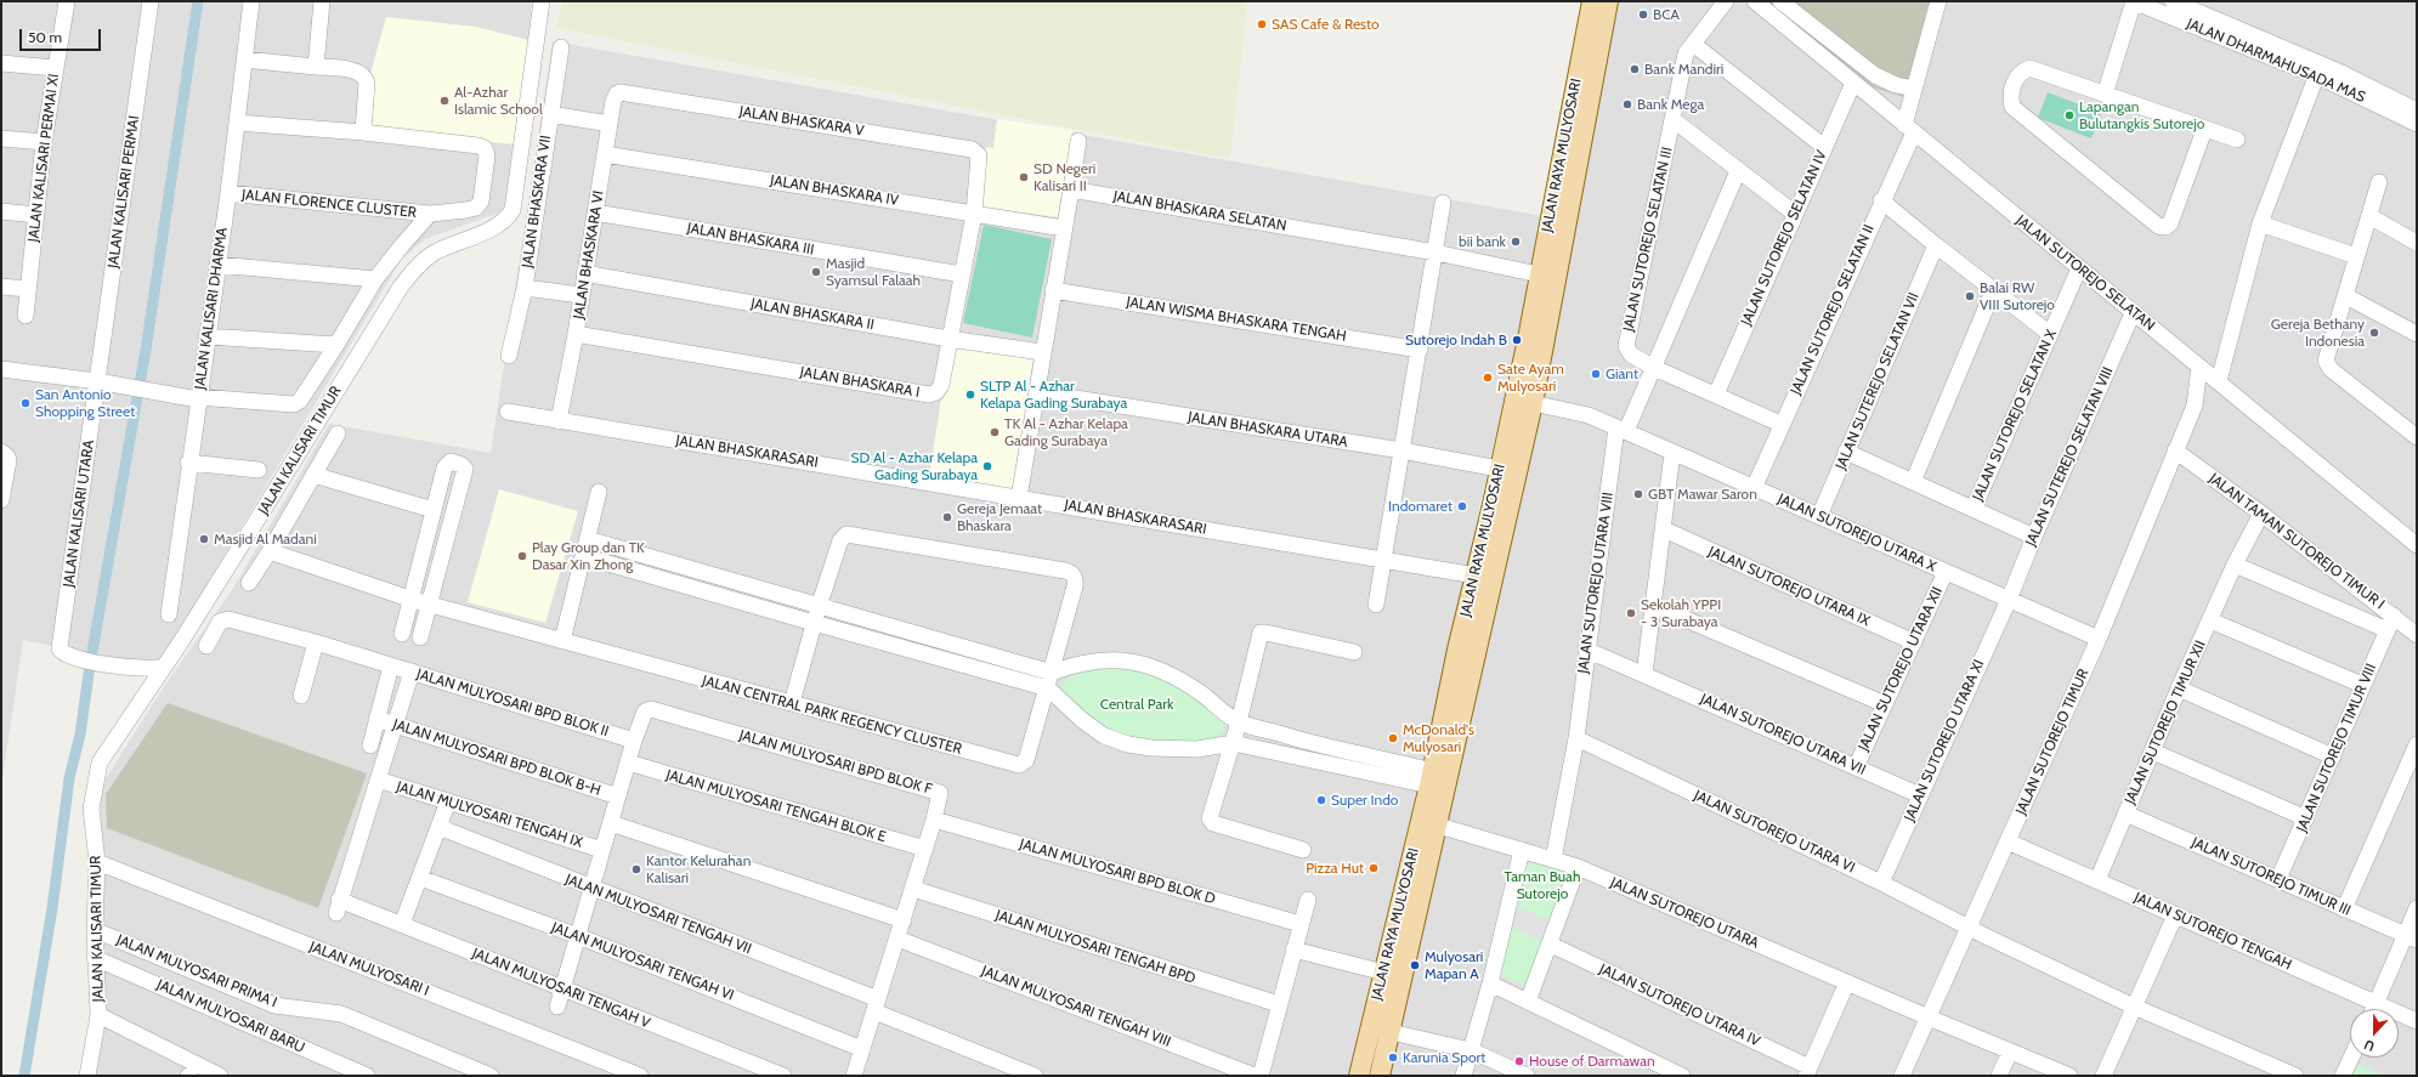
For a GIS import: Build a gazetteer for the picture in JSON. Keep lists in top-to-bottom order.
{
  "streets": {
    "main road": ["JALAN RAYA MULYOSARI"],
    "street": [
      "JALAN DHARMAHUSADA MAS",
      "JALAN BHASKARA V",
      "JALAN KALISARI PERMAI XI",
      "JALAN BHASKARA IV",
      "JALAN KALISARI PERMAI",
      "JALAN BHASKARA VII",
      "JALAN FLORENCE CLUSTER",
      "JALAN BHASKARA SELATAN",
      "JALAN SUTOREJO SELATAN IV",
      "JALAN BHASKARA III",
      "JALAN SUTOREJO SELATAN III",
      "JALAN BHASKARA VI",
      "JALAN SUTOREJO SELATAN",
      "JALAN KALISARI DHARMA",
      "JALAN SUTOREJO SELATAN II",
      "JALAN BHASKARA II",
      "JALAN WISMA BHASKARA TENGAH",
      "JALAN SUTEREJO SELATAN VII",
      "JALAN BHASKARA I",
      "JALAN SUTOREJO SELATAN X",
      "JALAN BHASKARA UTARA",
      "JALAN KALISARI TIMUR",
      "JALAN BHASKARASARI",
      "JALAN SUTEREJO SELATAN VIII",
      "JALAN KALISARI UTARA",
      "JALAN SUTOREJO UTARA X",
      "JALAN TAMAN SUTOREJO TIMUR I",
      "JALAN SUTOREJO UTARA VIII",
      "JALAN SUTOREJO UTARA IX",
      "JALAN SUTOREJO UTARA XII",
      "JALAN MULYOSARI BPD BLOK II",
      "JALAN CENTRAL PARK REGENCY CLUSTER",
      "JALAN SUTOREJO TIMUR XII",
      "JALAN SUTOREJO UTARA VII",
      "JALAN SUTOREJO UTARA XI",
      "JALAN SUTOREJO TIMUR",
      "JALAN SUTOREJO TIMUR VIII",
      "JALAN MULYOSARI BPD BLOK B-H",
      "JALAN MULYOSARI BPD BLOK F",
      "JALAN MULYOSARI TENGAH BLOK E",
      "JALAN MULYOSARI TENGAH IX",
      "JALAN SUTOREJO UTARA VI",
      "JALAN MULYOSARI BPD BLOK D",
      "JALAN SUTOREJO TIMUR III",
      "JALAN SUTOREJO UTARA",
      "JALAN MULYOSARI TENGAH VII",
      "JALAN SUTOREJO TENGAH",
      "JALAN MULYOSARI TENGAH BPD",
      "JALAN MULYOSARI TENGAH VI",
      "JALAN MULYOSARI I",
      "JALAN MULYOSARI PRIMA I",
      "JALAN MULYOSARI TENGAH V",
      "JALAN SUTOREJO UTARA IV",
      "JALAN MULYOSARI TENGAH VIII",
      "JALAN MULYOSARI BARU"
    ]
  },
  "crossings": [
    ["JALAN BHASKARA V", "JALAN BHASKARA VI"],
    ["JALAN BHASKARA V", "JALAN BHASKARA I"],
    ["JALAN RAYA MULYOSARI", "JALAN BHASKARA SELATAN"],
    ["JALAN RAYA MULYOSARI", "JALAN BHASKARA UTARA"],
    ["JALAN RAYA MULYOSARI", "JALAN BHASKARASARI"],
    ["JALAN RAYA MULYOSARI", "JALAN SUTOREJO UTARA X"],
    ["JALAN RAYA MULYOSARI", "JALAN SUTOREJO UTARA"],
    ["JALAN BHASKARA IV", "JALAN BHASKARA VI"],
    ["JALAN BHASKARA IV", "JALAN BHASKARA I"],
    ["JALAN KALISARI PERMAI", "JALAN KALISARI UTARA"],
    ["JALAN BHASKARA VII", "JALAN BHASKARA VI"],
    ["JALAN FLORENCE CLUSTER", "JALAN KALISARI DHARMA"],
    ["JALAN SUTOREJO SELATAN IV", "JALAN SUTOREJO SELATAN III"],
    ["JALAN SUTOREJO SELATAN IV", "JALAN SUTOREJO SELATAN"],
    ["JALAN BHASKARA III", "JALAN BHASKARA VI"],
    ["JALAN BHASKARA III", "JALAN BHASKARA I"],
    ["JALAN SUTOREJO SELATAN III", "JALAN SUTOREJO SELATAN II"],
    ["JALAN SUTOREJO SELATAN III", "JALAN SUTOREJO UTARA VIII"],
    ["JALAN BHASKARA VI", "JALAN BHASKARA II"],
    ["JALAN BHASKARA VI", "JALAN BHASKARA I"],
    ["JALAN BHASKARA VI", "JALAN BHASKARASARI"],
    ["JALAN SUTOREJO SELATAN", "JALAN SUTOREJO SELATAN II"],
    ["JALAN SUTOREJO SELATAN", "JALAN SUTOREJO SELATAN X"],
    ["JALAN SUTOREJO SELATAN", "JALAN SUTEREJO SELATAN VIII"],
    ["JALAN SUTOREJO SELATAN", "JALAN SUTOREJO TIMUR"],
    ["JALAN SUTOREJO SELATAN II", "JALAN SUTOREJO UTARA X"],
    ["JALAN BHASKARA II", "JALAN BHASKARA I"],
    ["JALAN SUTEREJO SELATAN VII", "JALAN SUTOREJO UTARA X"],
    ["JALAN KALISARI TIMUR", "JALAN KALISARI UTARA"],
    ["JALAN KALISARI TIMUR", "JALAN MULYOSARI I"],
    ["JALAN KALISARI TIMUR", "JALAN MULYOSARI PRIMA I"],
    ["JALAN KALISARI TIMUR", "JALAN MULYOSARI BARU"],
    ["JALAN SUTEREJO SELATAN VIII", "JALAN SUTOREJO UTARA X"],
    ["JALAN SUTEREJO SELATAN VIII", "JALAN SUTOREJO UTARA XI"],
    ["JALAN SUTOREJO UTARA X", "JALAN SUTOREJO UTARA VIII"],
    ["JALAN SUTOREJO UTARA X", "JALAN SUTOREJO UTARA XII"],
    ["JALAN SUTOREJO UTARA X", "JALAN SUTOREJO UTARA XI"],
    ["JALAN SUTOREJO UTARA X", "JALAN SUTOREJO TIMUR"],
    ["JALAN TAMAN SUTOREJO TIMUR I", "JALAN SUTOREJO TIMUR XII"],
    ["JALAN TAMAN SUTOREJO TIMUR I", "JALAN SUTOREJO TIMUR"],
    ["JALAN TAMAN SUTOREJO TIMUR I", "JALAN SUTOREJO TIMUR VIII"],
    ["JALAN SUTOREJO UTARA VIII", "JALAN SUTOREJO UTARA VII"],
    ["JALAN SUTOREJO UTARA VIII", "JALAN SUTOREJO UTARA VI"],
    ["JALAN SUTOREJO UTARA VIII", "JALAN SUTOREJO UTARA"],
    ["JALAN SUTOREJO UTARA IX", "JALAN SUTOREJO UTARA XII"],
    ["JALAN SUTOREJO UTARA XII", "JALAN SUTOREJO UTARA VII"],
    ["JALAN MULYOSARI BPD BLOK II", "JALAN MULYOSARI BPD BLOK F"],
    ["JALAN SUTOREJO TIMUR XII", "JALAN SUTOREJO TIMUR III"],
    ["JALAN SUTOREJO TIMUR XII", "JALAN SUTOREJO TENGAH"],
    ["JALAN SUTOREJO UTARA VII", "JALAN SUTOREJO UTARA XI"],
    ["JALAN SUTOREJO UTARA XI", "JALAN SUTOREJO UTARA VI"],
    ["JALAN SUTOREJO TIMUR", "JALAN SUTOREJO UTARA VI"],
    ["JALAN SUTOREJO TIMUR", "JALAN SUTOREJO UTARA"],
    ["JALAN SUTOREJO TIMUR", "JALAN SUTOREJO TENGAH"],
    ["JALAN SUTOREJO TIMUR VIII", "JALAN SUTOREJO TIMUR III"],
    ["JALAN MULYOSARI BPD BLOK F", "JALAN MULYOSARI TENGAH BLOK E"],
    ["JALAN MULYOSARI BPD BLOK F", "JALAN MULYOSARI BPD BLOK D"],
    ["JALAN MULYOSARI BPD BLOK F", "JALAN MULYOSARI TENGAH VII"],
    ["JALAN MULYOSARI BPD BLOK F", "JALAN MULYOSARI TENGAH BPD"],
    ["JALAN MULYOSARI BPD BLOK F", "JALAN MULYOSARI TENGAH VI"],
    ["JALAN MULYOSARI BPD BLOK F", "JALAN MULYOSARI TENGAH VIII"],
    ["JALAN MULYOSARI TENGAH IX", "JALAN MULYOSARI TENGAH V"]
  ],
  "parks": ["Central Park", "Taman Buah Sutorejo"],
  "places": [
    "BCA",
    "SAS Cafe & Resto",
    "Bank Mandiri",
    "Al-Azhar Islamic School",
    "Bank Mega",
    "Lapangan Bulutangkis Sutorejo",
    "SD Negeri Kalisari II",
    "bii bank",
    "Masjid Syamsul Falaah",
    "Balai RW VIII Sutorejo",
    "Gereja Bethany Indonesia",
    "Sutorejo Indah B",
    "Giant",
    "Sate Ayam Mulyosari",
    "SLTP Al - Azhar Kelapa Gading Surabaya",
    "San Antonio Shopping Street",
    "TK Al - Azhar Kelapa Gading Surabaya",
    "SD Al - Azhar Kelapa Gading Surabaya",
    "GBT Mawar Saron",
    "Indomaret",
    "Gereja Jemaat Bhaskara",
    "Masjid Al Madani",
    "Play Group dan TK Dasar Xin Zhong",
    "Sekolah YPPI - 3 Surabaya",
    "McDonald's Mulyosari",
    "Super Indo",
    "Pizza Hut",
    "Kantor Kelurahan Kalisari",
    "Mulyosari Mapan A",
    "Karunia Sport",
    "House of Darmawan"
  ],
  "scale_bar": "50 m",
  "north": "bottom"
}
